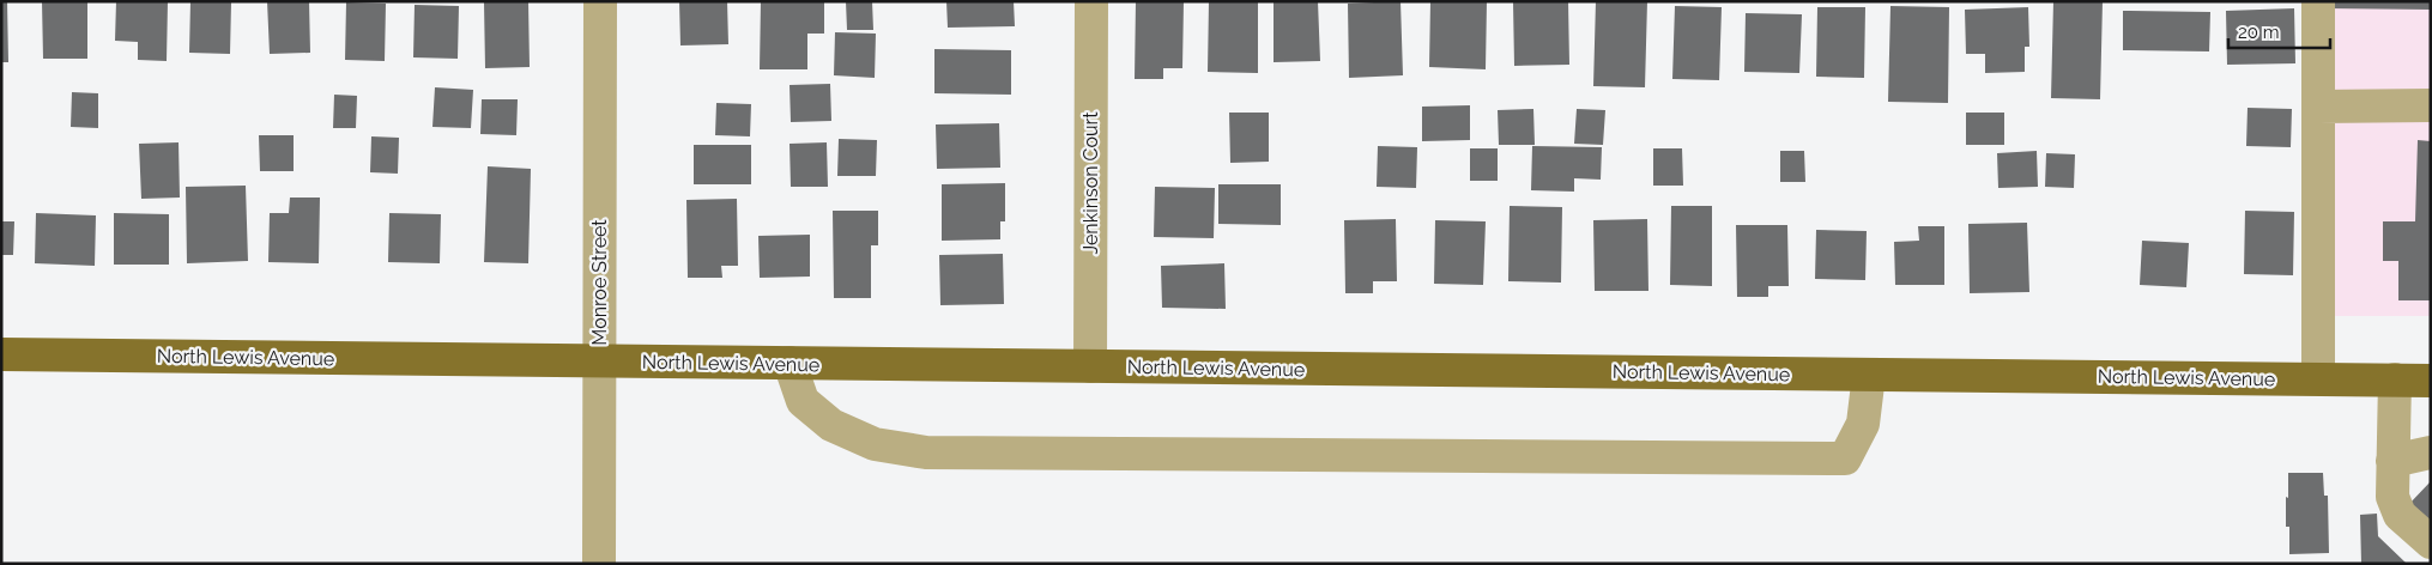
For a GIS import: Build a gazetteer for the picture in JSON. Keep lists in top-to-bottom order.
{
  "streets": {
    "main road": ["North Lewis Avenue"],
    "street": ["Jenkinson Court", "Monroe Street"]
  },
  "crossings": [
    ["Jenkinson Court", "North Lewis Avenue"],
    ["Monroe Street", "North Lewis Avenue"]
  ],
  "scale_bar": "20 m"
}
